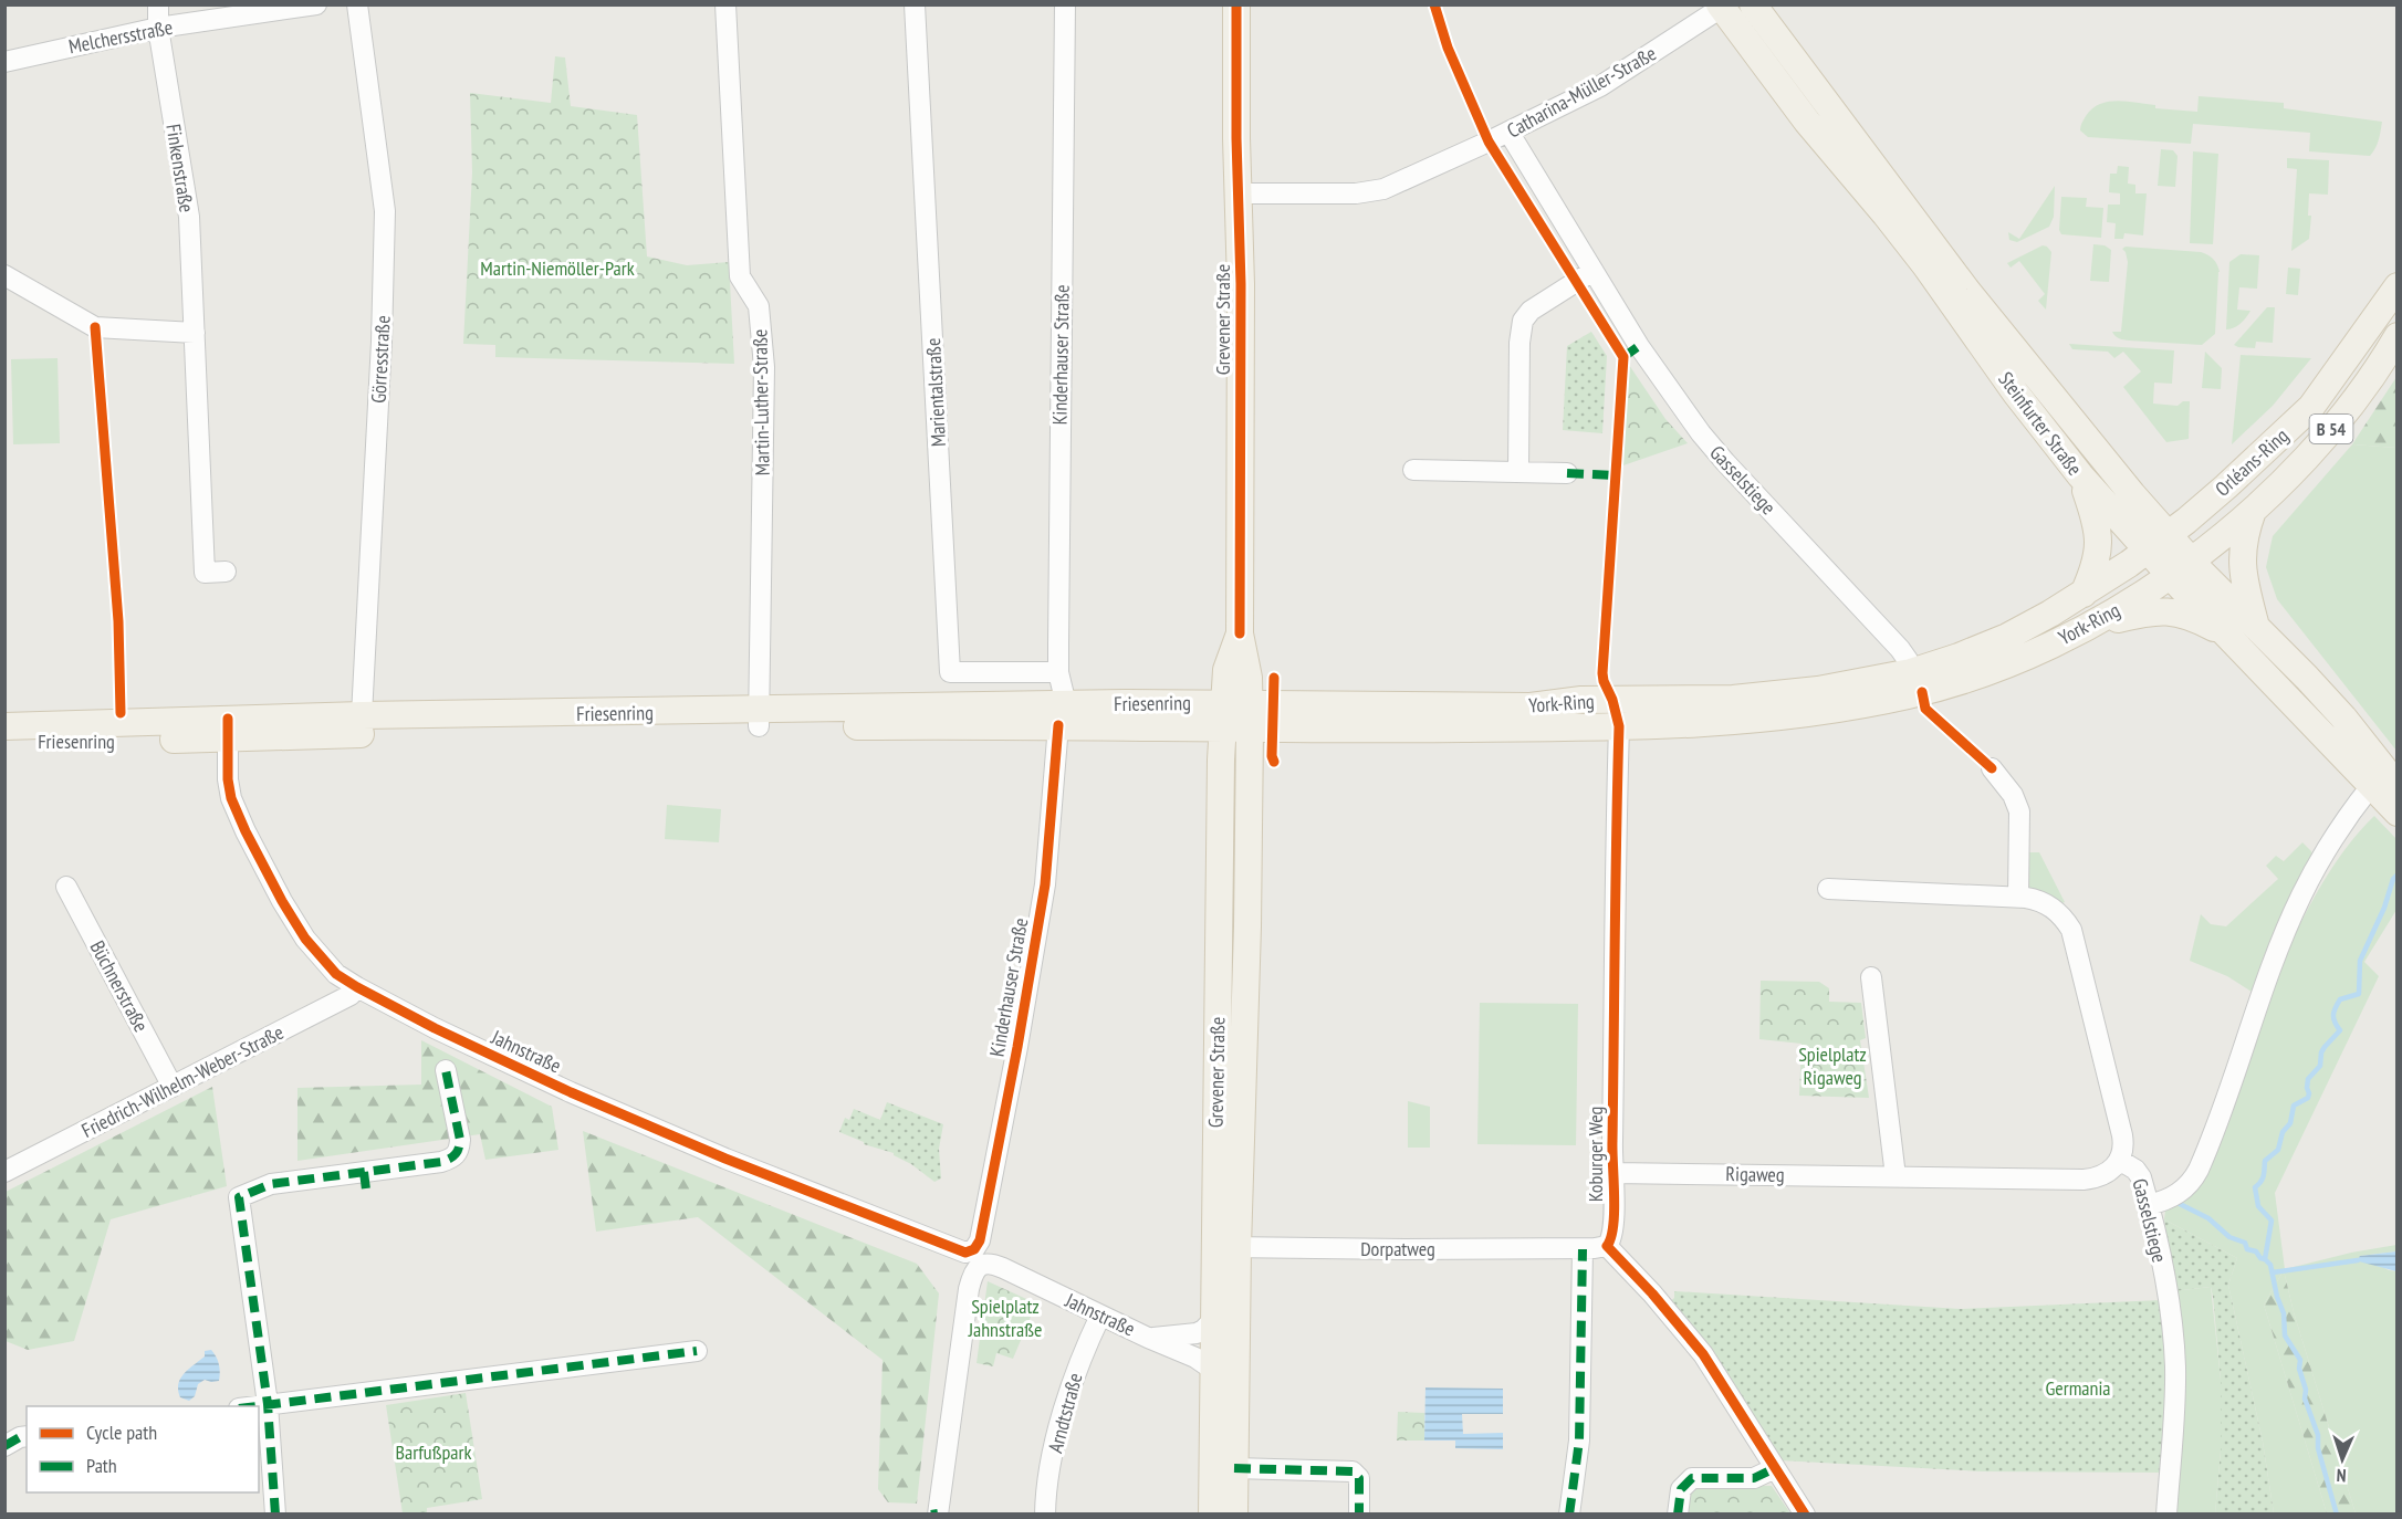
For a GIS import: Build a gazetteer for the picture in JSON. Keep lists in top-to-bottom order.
{
  "streets": {
    "main road": [
      "Grevener Straße",
      "Steinfurter Straße",
      "B 54",
      "Orléans-Ring",
      "York-Ring",
      "Friesenring"
    ],
    "street": [
      "Melchersstraße",
      "Catharina-Müller-Straße",
      "Finkenstraße",
      "Kinderhauser Straße",
      "Görresstraße",
      "Marientalstraße",
      "Martin-Luther-Straße",
      "Gasselstiege",
      "Büchnerstraße",
      "Jahnstraße",
      "Friedrich-Wilhelm-Weber-Straße",
      "Koburger Weg",
      "Rigaweg",
      "Dorpatweg",
      "Arndtstraße"
    ]
  },
  "crossings": [
    ["Melchersstraße", "Finkenstraße"],
    ["Catharina-Müller-Straße", "Grevener Straße"],
    ["Catharina-Müller-Straße", "Steinfurter Straße"],
    ["Catharina-Müller-Straße", "Gasselstiege"],
    ["Grevener Straße", "York-Ring"],
    ["Grevener Straße", "Friesenring"],
    ["Grevener Straße", "Jahnstraße"],
    ["Grevener Straße", "Dorpatweg"],
    ["Kinderhauser Straße", "Marientalstraße"],
    ["Kinderhauser Straße", "Friesenring"],
    ["Kinderhauser Straße", "Jahnstraße"],
    ["Görresstraße", "Friesenring"],
    ["Martin-Luther-Straße", "Friesenring"],
    ["Steinfurter Straße", "B 54"],
    ["Steinfurter Straße", "Orléans-Ring"],
    ["Steinfurter Straße", "York-Ring"],
    ["B 54", "Orléans-Ring"],
    ["B 54", "York-Ring"],
    ["Orléans-Ring", "York-Ring"],
    ["Gasselstiege", "York-Ring"],
    ["Gasselstiege", "Rigaweg"],
    ["York-Ring", "Friesenring"],
    ["York-Ring", "Koburger Weg"],
    ["Friesenring", "Jahnstraße"],
    ["Büchnerstraße", "Friedrich-Wilhelm-Weber-Straße"],
    ["Jahnstraße", "Friedrich-Wilhelm-Weber-Straße"],
    ["Jahnstraße", "Arndtstraße"],
    ["Koburger Weg", "Rigaweg"],
    ["Koburger Weg", "Dorpatweg"]
  ],
  "parks": [
    "Martin-Niemöller-Park",
    "Spielplatz Rigaweg",
    "Spielplatz Jahnstraße",
    "Germania",
    "Barfußpark"
  ],
  "legend": ["Cycle path", "Path"],
  "north": "bottom"
}
